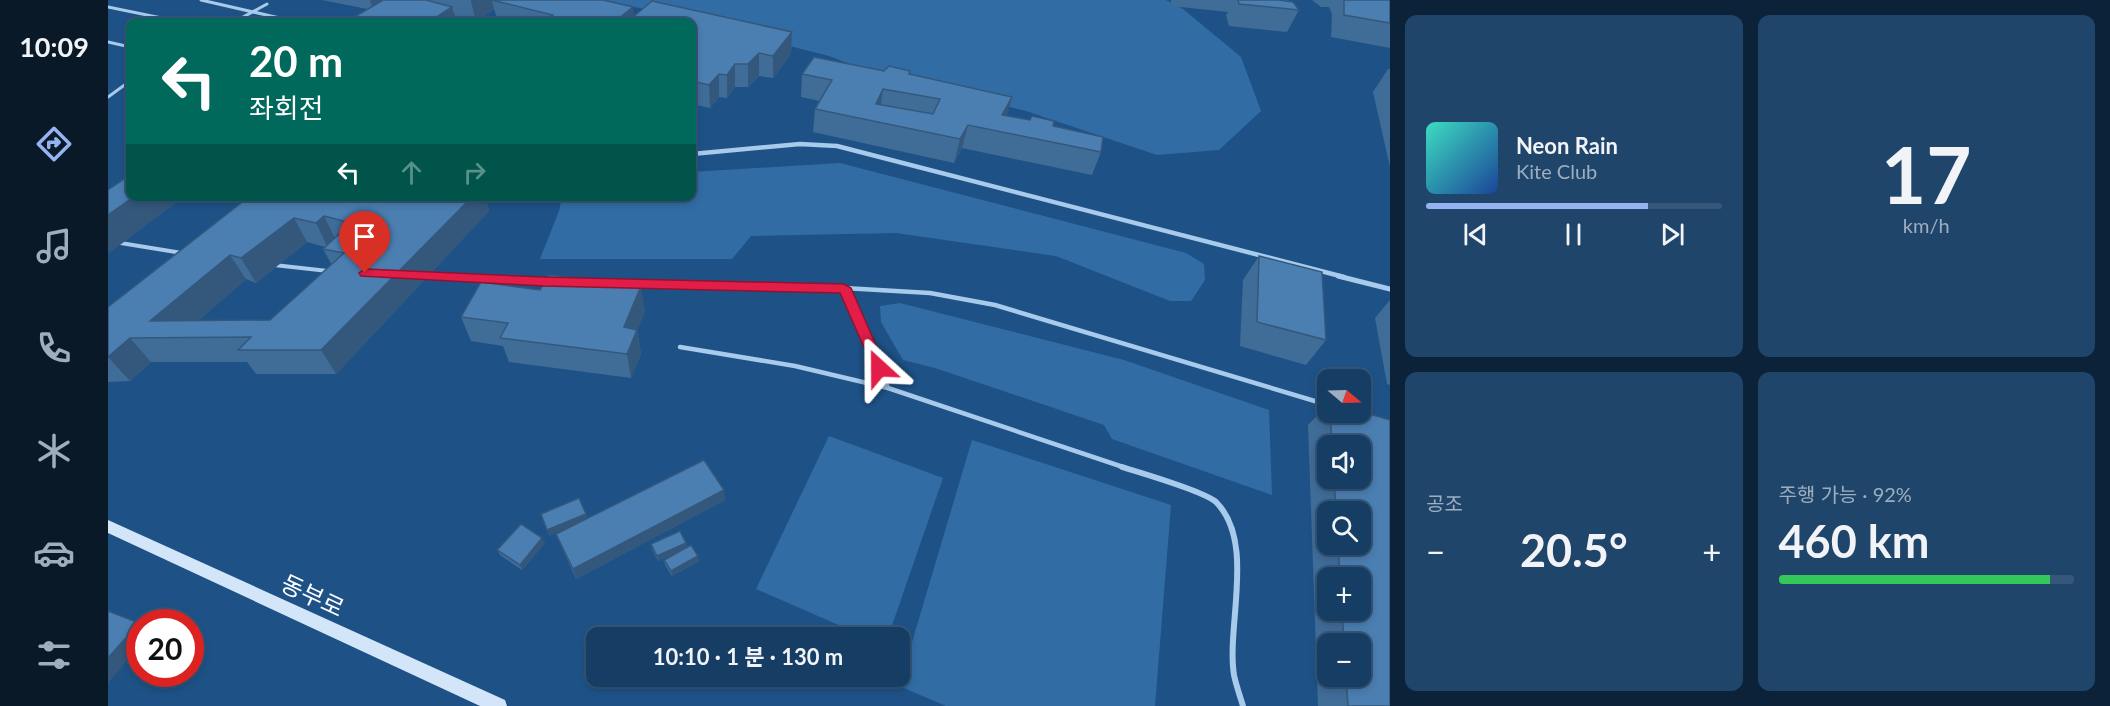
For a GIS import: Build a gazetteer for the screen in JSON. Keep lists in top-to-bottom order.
{
  "streets": {
    "main road": ["동부로"]
  },
  "north": "right",
  "page": {
    "tabs": "10:09",
    "tile": [
      ["17", "km/h"],
      "공조",
      ["주행 가능 · 92%", "460 km"]
    ],
    "turn": ["20 m", "좌회전"],
    "song": ["Neon Rain", "Kite Club"],
    "map_buttons": ["+", "−"],
    "heat": ["−", "20.5°", "+"],
    "limit": "20",
    "trip": "10:10 · 1 분 · 130 m"
  }
}
